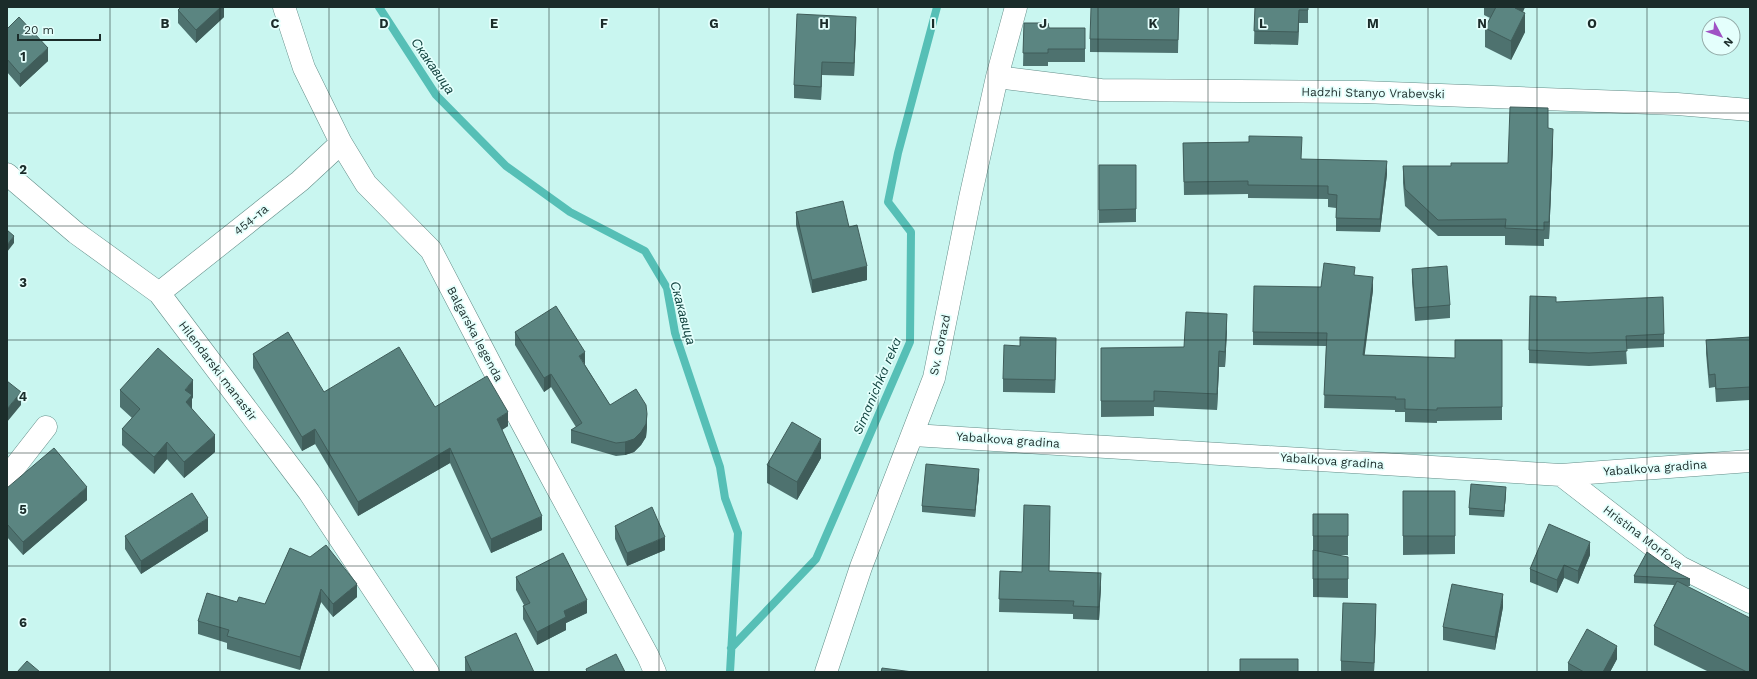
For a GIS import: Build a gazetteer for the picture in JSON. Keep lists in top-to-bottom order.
{
  "streets": {
    "street": [
      "Hadzhi Stanyo Vrabevski",
      "454-та",
      "Balgarska legenda",
      "Sv. Gorazd",
      "Hilendarski manastir",
      "Yabalkova gradina",
      "Hristina Morfova"
    ]
  },
  "crossings": [
    ["Hadzhi Stanyo Vrabevski", "Sv. Gorazd"],
    ["454-та", "Balgarska legenda"],
    ["454-та", "Hilendarski manastir"],
    ["Sv. Gorazd", "Yabalkova gradina"],
    ["Yabalkova gradina", "Hristina Morfova"]
  ],
  "water": ["Скакавица", "Simanichka reka"],
  "scale_bar": "20 m",
  "north": "bottom right",
  "grid": {
    "columns": [
      "B",
      "C",
      "D",
      "E",
      "F",
      "G",
      "H",
      "I",
      "J",
      "K",
      "L",
      "M",
      "N",
      "O"
    ],
    "rows": [
      "1",
      "2",
      "3",
      "4",
      "5",
      "6"
    ]
  }
}
